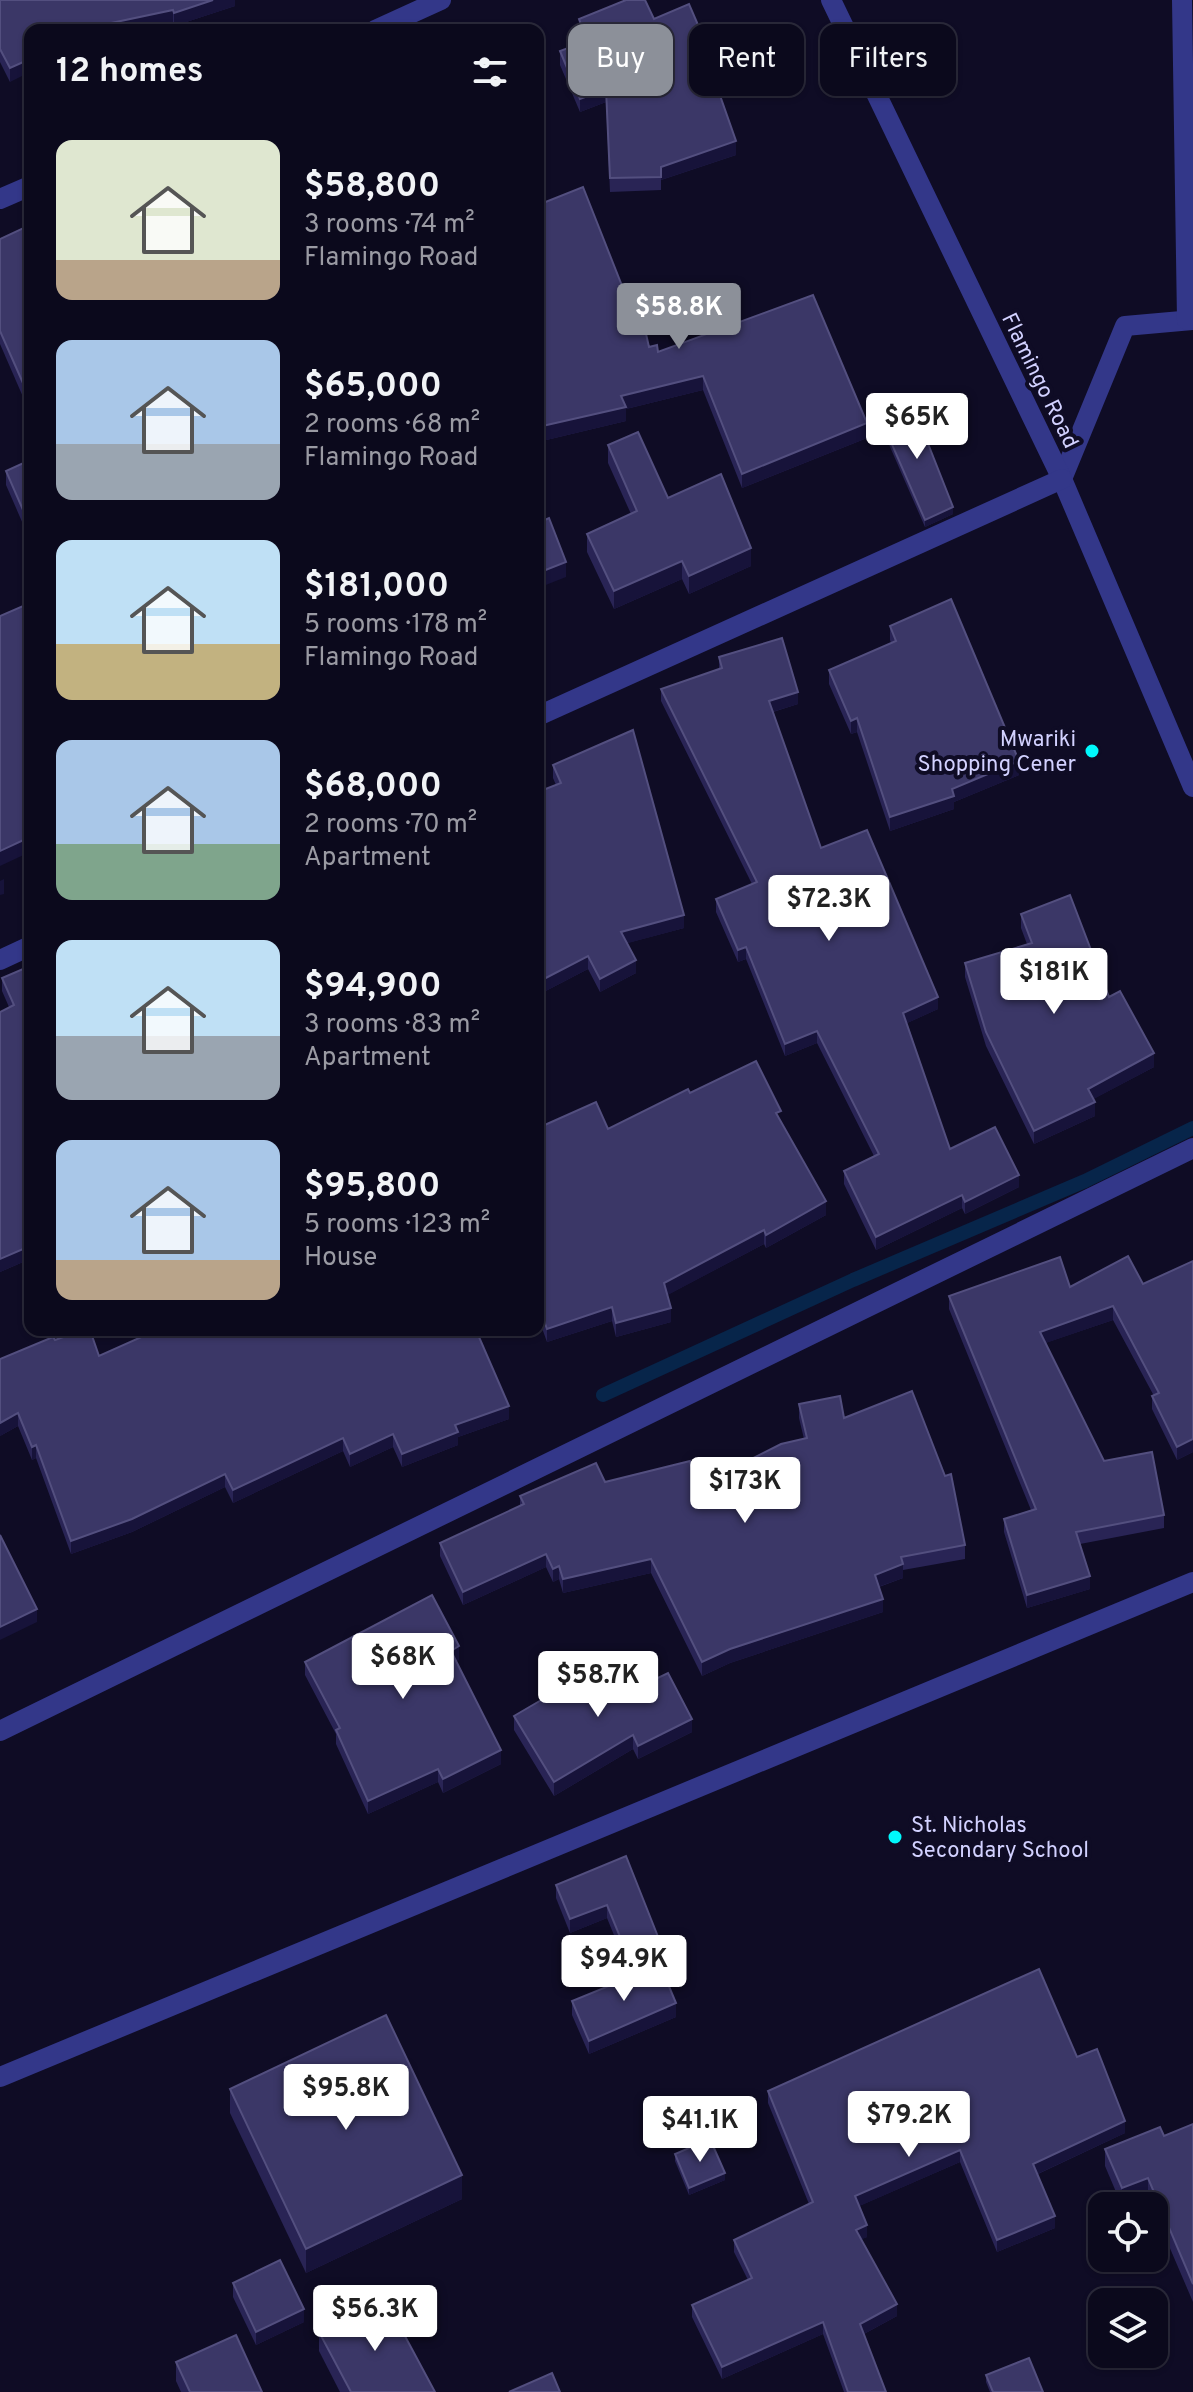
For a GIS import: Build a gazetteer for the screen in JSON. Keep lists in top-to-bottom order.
{
  "streets": {
    "street": ["Flamingo Road"]
  },
  "places": ["Mwariki Shopping Cener", "St. Nicholas Secondary School"],
  "page": {
    "chip": ["Buy", "Rent", "Filters"],
    "heading": "12 homes",
    "list": [
      {
        "name": "$58,800",
        "note": "3 rooms · 74 m² · Flamingo Road"
      },
      {
        "name": "$65,000",
        "note": "2 rooms · 68 m² · Flamingo Road"
      },
      {
        "name": "$181,000",
        "note": "5 rooms · 178 m² · Flamingo Road"
      },
      {
        "name": "$68,000",
        "note": "2 rooms · 70 m² · Apartment"
      },
      {
        "name": "$94,900",
        "note": "3 rooms · 83 m² · Apartment"
      },
      {
        "name": "$95,800",
        "note": "5 rooms · 123 m² · House"
      }
    ],
    "price": [
      "$58.8K",
      "$65K",
      "$72.3K",
      "$181K",
      "$173K",
      "$68K",
      "$58.7K",
      "$94.9K",
      "$95.8K",
      "$79.2K",
      "$41.1K",
      "$56.3K"
    ]
  }
}
